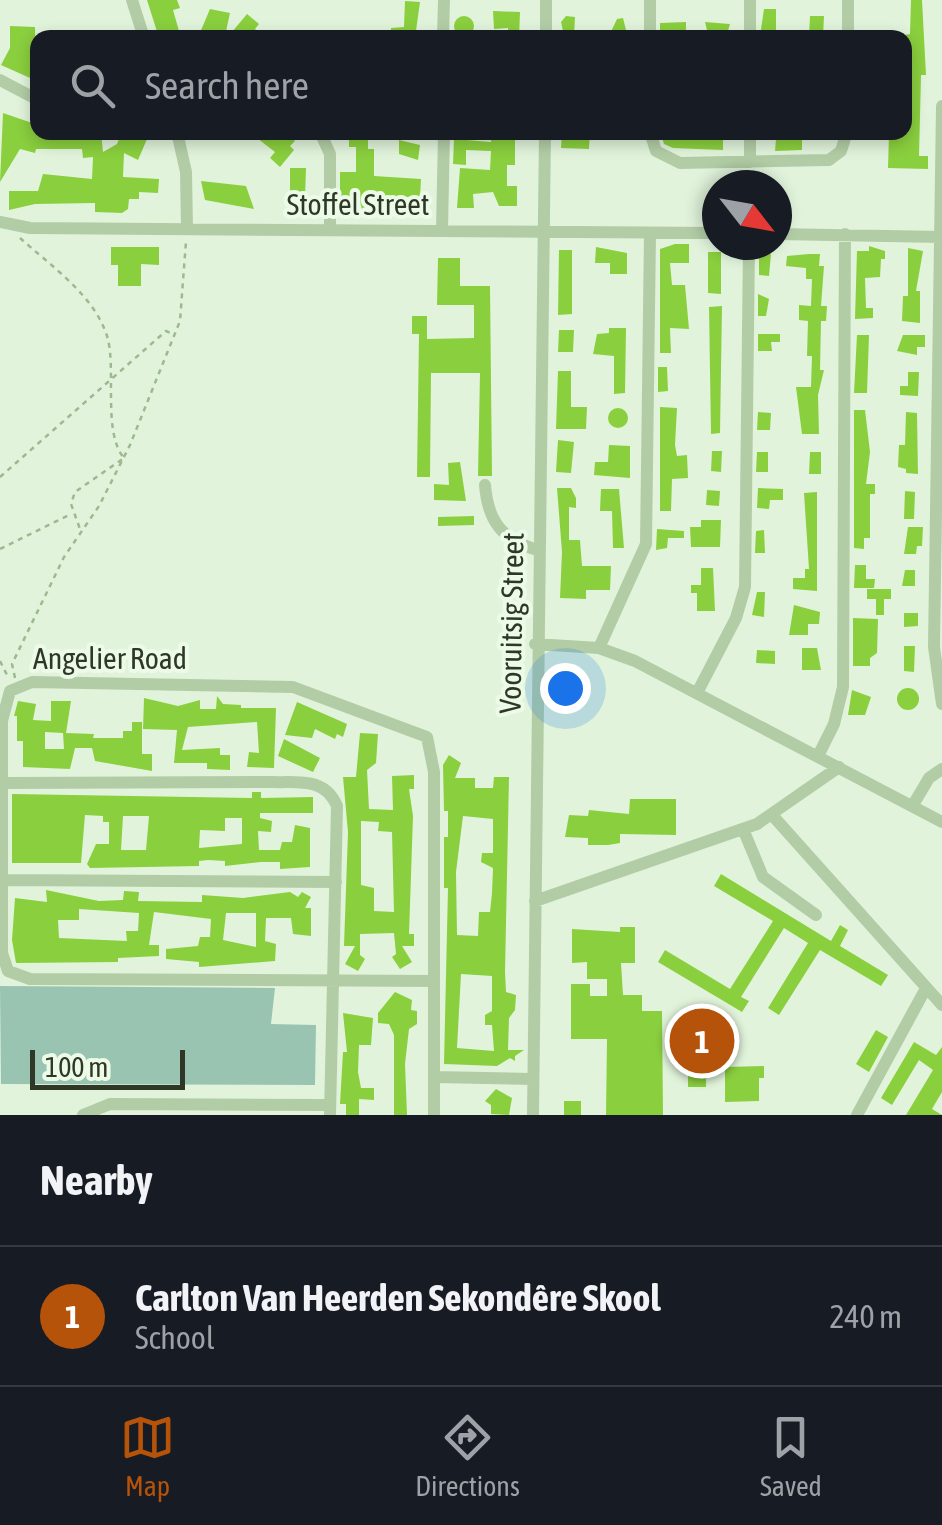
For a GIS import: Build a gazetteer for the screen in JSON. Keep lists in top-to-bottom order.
{
  "streets": {
    "street": ["Stoffel Street", "Vooruitsig Street", "Angelier Road"]
  },
  "crossings": [
    ["Stoffel Street", "Vooruitsig Street"]
  ],
  "scale_bar": "100 m",
  "north": "bottom right",
  "page": {
    "search": "Search here",
    "pins": "1",
    "scale": "100 m",
    "heading": "Nearby",
    "list": [
      {
        "mark": "1",
        "name": "Carlton Van Heerden Sekondêre Skool",
        "note": "School",
        "value": "240 m"
      }
    ],
    "nav": ["Map", "Directions", "Saved"]
  }
}
